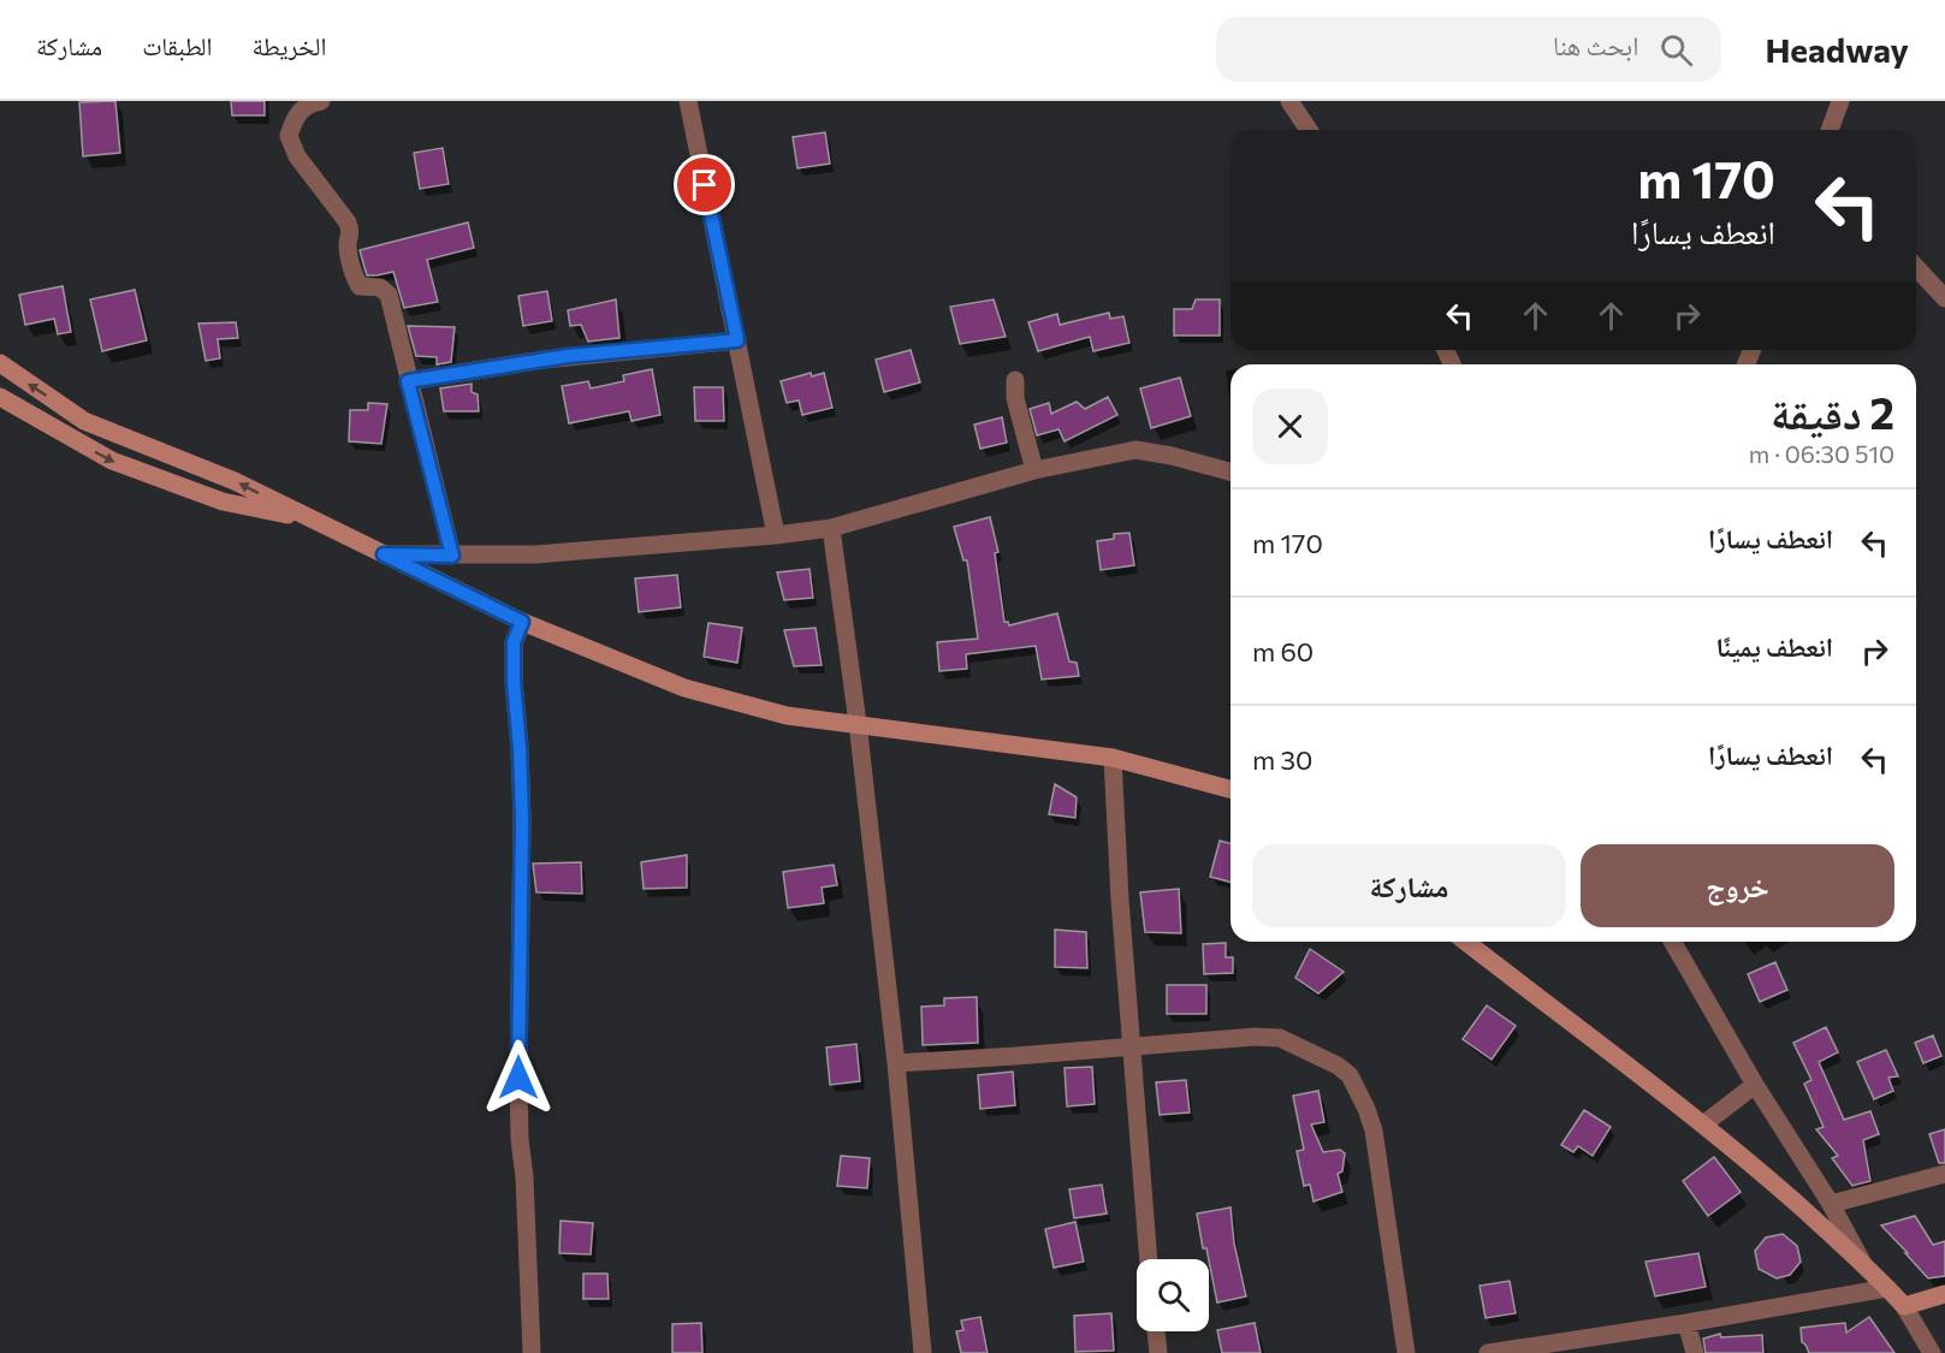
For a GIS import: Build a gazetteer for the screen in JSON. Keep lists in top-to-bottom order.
{
  "page": {
    "header": "Headway",
    "search": "ابحث هنا",
    "nav": ["الخريطة", "الطبقات", "مشاركة"],
    "turn": ["170 m", "انعطف يسارًا"],
    "heading": ["2 دقيقة", "510 m · 06:30"],
    "list": [
      {
        "name": "انعطف يسارًا",
        "value": "170 m"
      },
      {
        "name": "انعطف يمينًا",
        "value": "60 m"
      },
      {
        "name": "انعطف يسارًا",
        "value": "30 m"
      }
    ],
    "buttons": ["خروج", "مشاركة"]
  }
}
